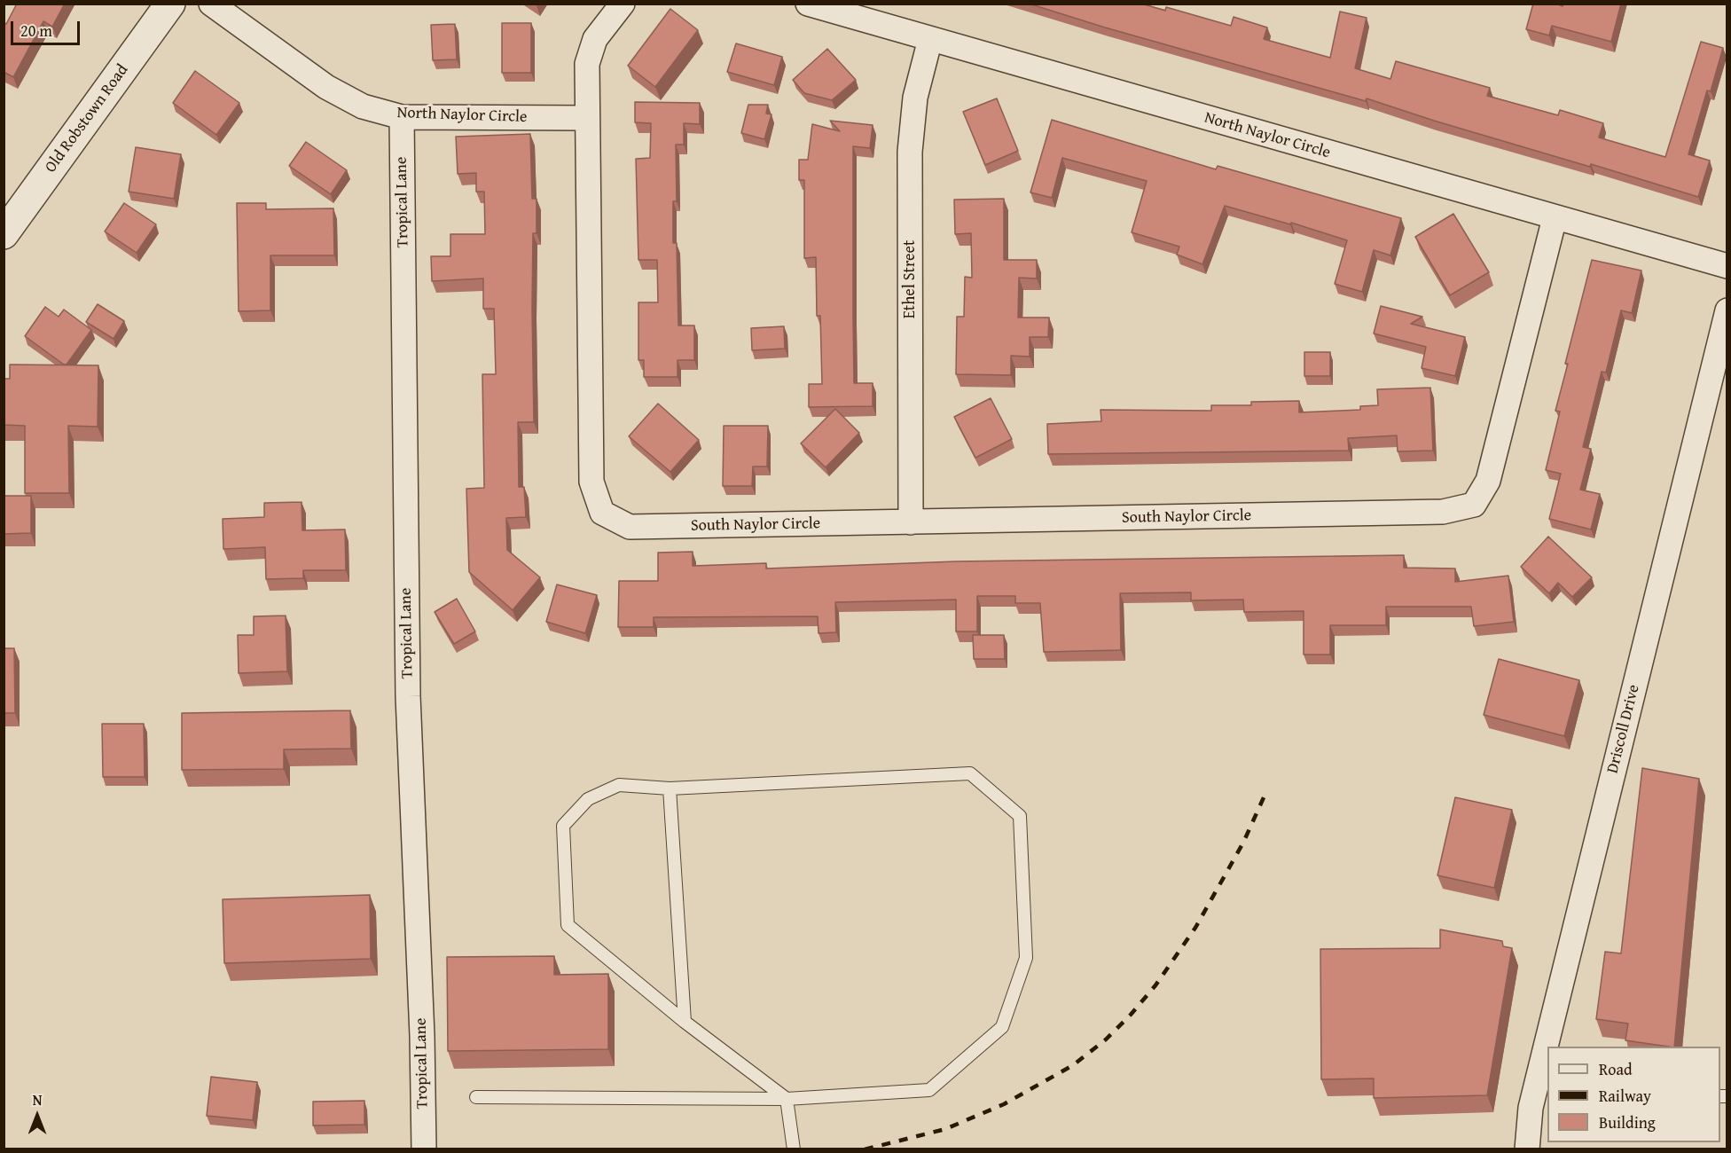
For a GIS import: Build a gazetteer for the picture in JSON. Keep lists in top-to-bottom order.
{
  "streets": {
    "street": [
      "North Naylor Circle",
      "Old Robstown Road",
      "Tropical Lane",
      "Ethel Street",
      "South Naylor Circle",
      "Driscoll Drive"
    ]
  },
  "crossings": [
    ["North Naylor Circle", "Tropical Lane"],
    ["North Naylor Circle", "Ethel Street"],
    ["North Naylor Circle", "South Naylor Circle"],
    ["Ethel Street", "South Naylor Circle"]
  ],
  "legend": ["Road", "Railway", "Building"],
  "scale_bar": "20 m",
  "north": "top"
}
